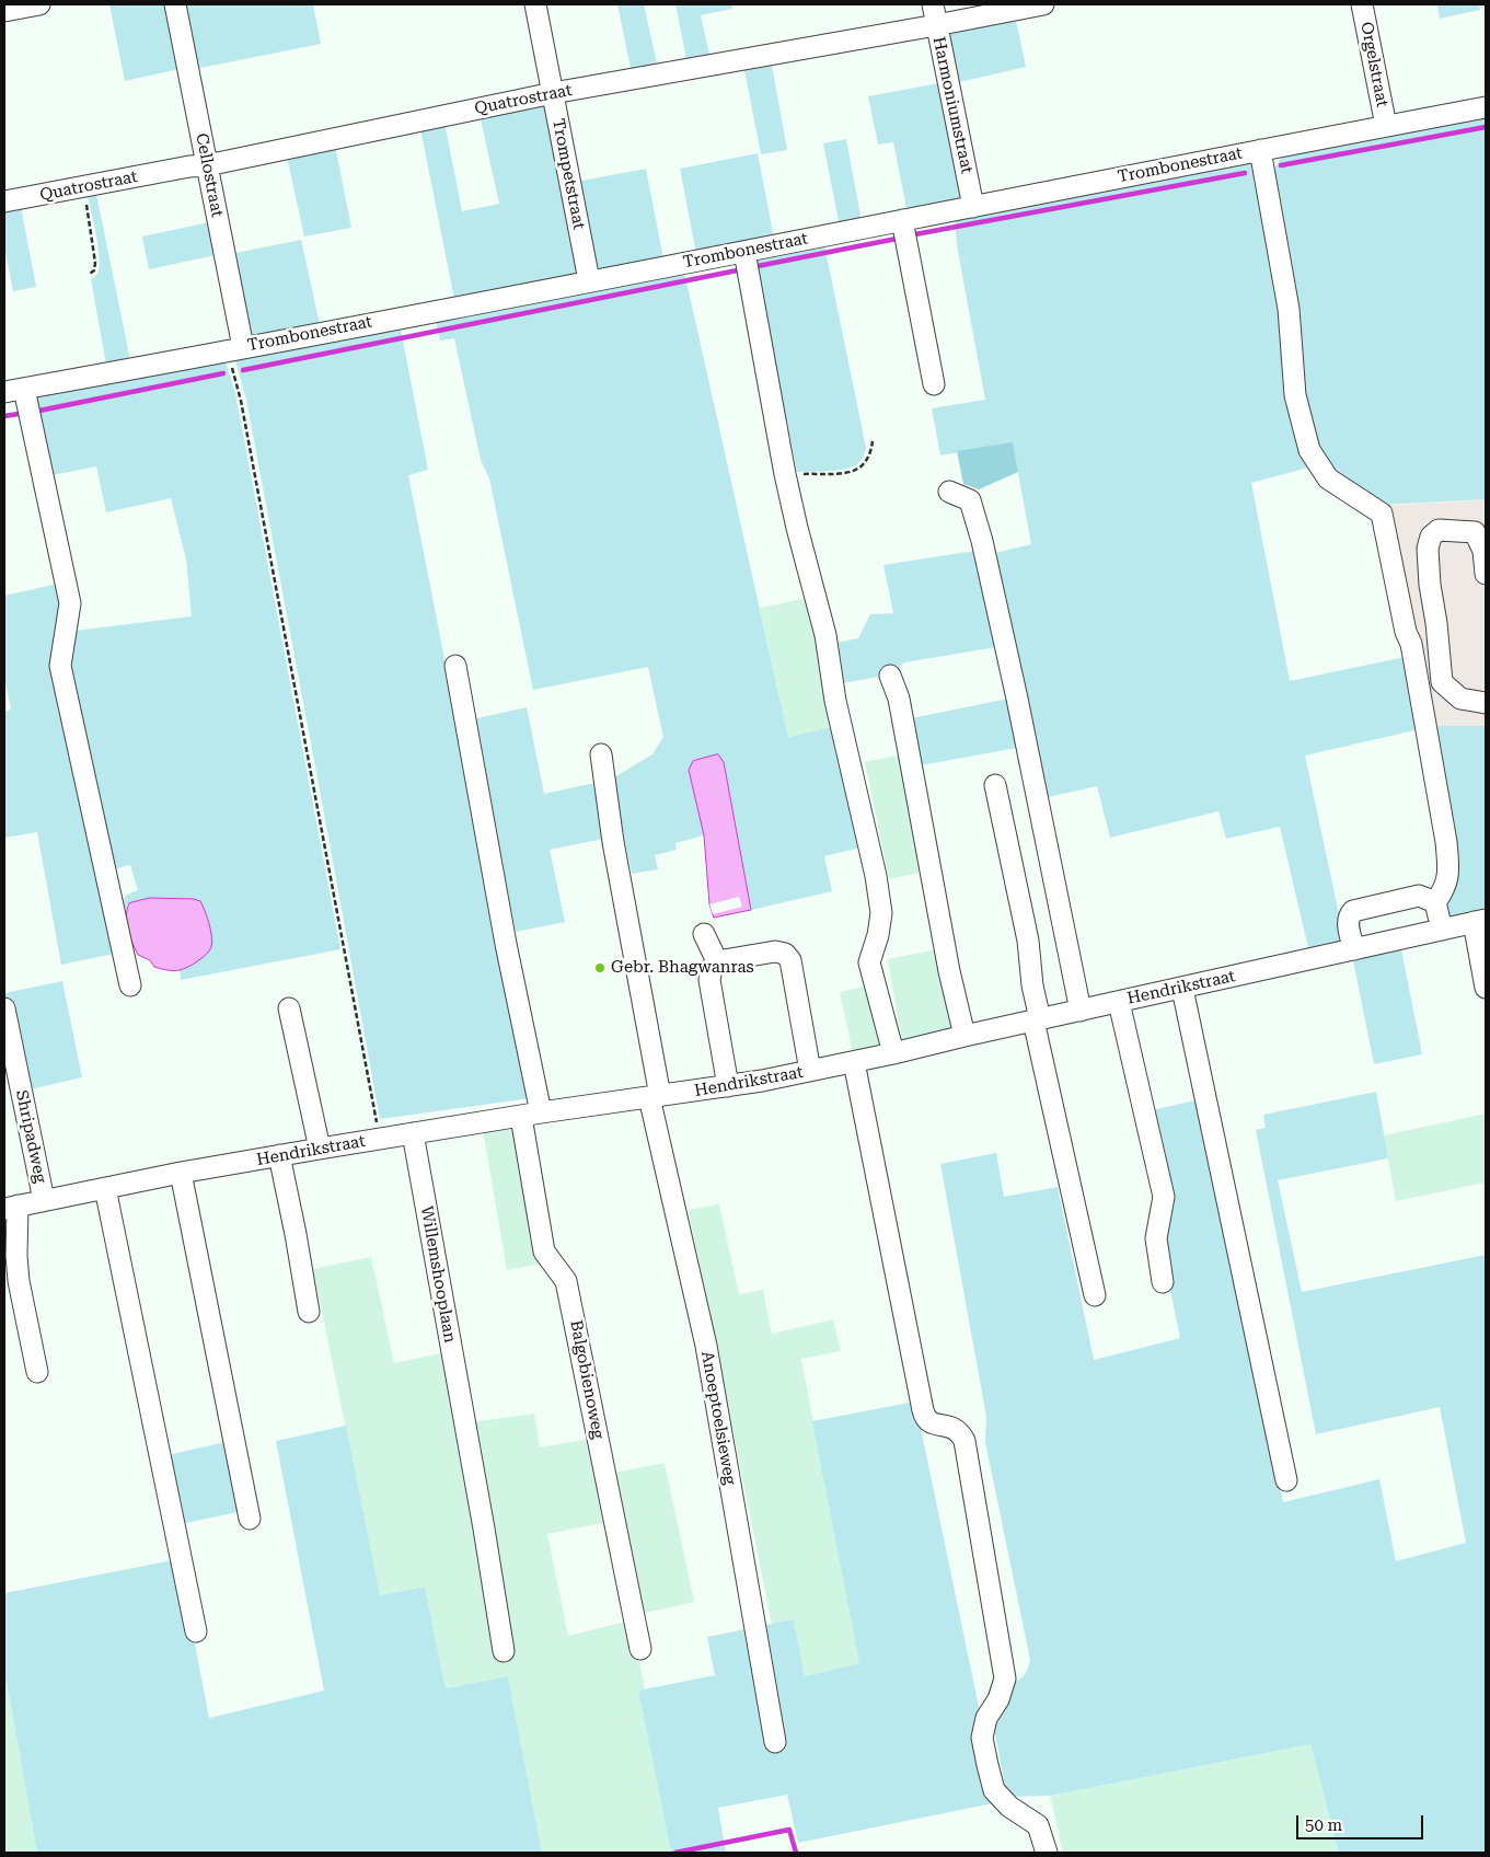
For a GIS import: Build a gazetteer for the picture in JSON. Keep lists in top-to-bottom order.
{
  "streets": {
    "street": [
      "Orgelstraat",
      "Quatrostraat",
      "Harmoniumstraat",
      "Trombonestraat",
      "Trompetstraat",
      "Cellostraat",
      "Hendrikstraat",
      "Shripadweg",
      "Willemshooplaan",
      "Balgobienoweg",
      "Anoeptoelsieweg"
    ]
  },
  "crossings": [
    ["Orgelstraat", "Trombonestraat"],
    ["Quatrostraat", "Harmoniumstraat"],
    ["Quatrostraat", "Trompetstraat"],
    ["Quatrostraat", "Cellostraat"],
    ["Harmoniumstraat", "Trombonestraat"],
    ["Trombonestraat", "Trompetstraat"],
    ["Trombonestraat", "Cellostraat"],
    ["Hendrikstraat", "Shripadweg"],
    ["Hendrikstraat", "Willemshooplaan"],
    ["Hendrikstraat", "Balgobienoweg"],
    ["Hendrikstraat", "Anoeptoelsieweg"]
  ],
  "places": ["Gebr. Bhagwanras"],
  "scale_bar": "50 m"
}
